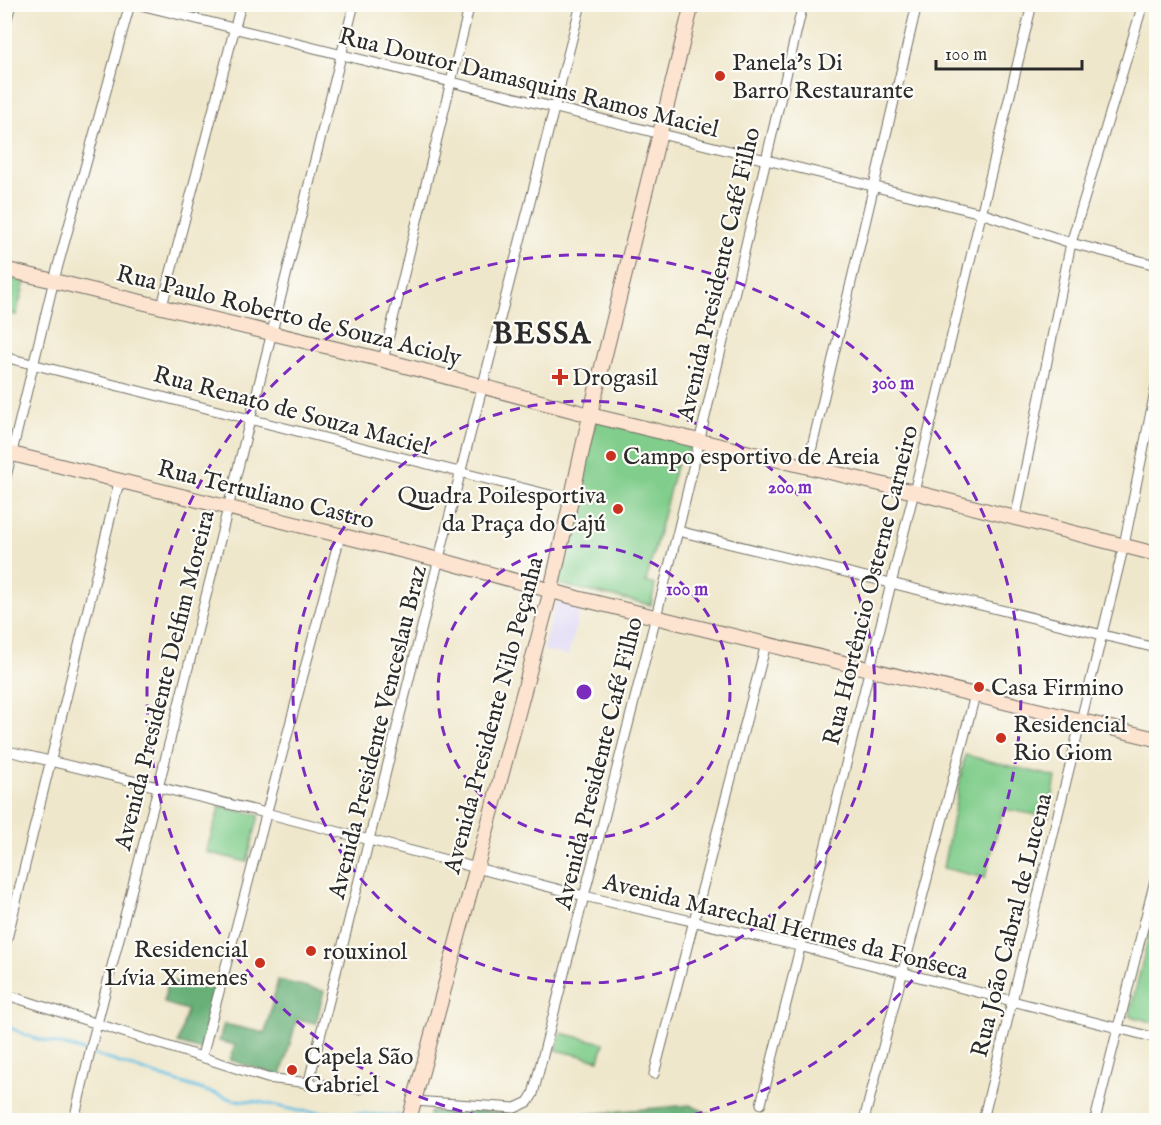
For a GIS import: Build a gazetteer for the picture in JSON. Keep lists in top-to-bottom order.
{
  "streets": {
    "street": [
      "Rua Doutor Damasquins Ramos Maciel",
      "Avenida Presidente Café Filho",
      "Rua Paulo Roberto de Souza Acioly",
      "Rua Renato de Souza Maciel",
      "Rua Tertuliano Castro",
      "Rua Hortêncio Osterne Carneiro",
      "Avenida Presidente Delfim Moreira",
      "Avenida Presidente Nilo Peçanha",
      "Avenida Presidente Venceslau Braz",
      "Rua João Cabral de Lucena",
      "Avenida Marechal Hermes da Fonseca"
    ]
  },
  "crossings": [
    ["Rua Doutor Damasquins Ramos Maciel", "Avenida Presidente Café Filho"],
    ["Rua Doutor Damasquins Ramos Maciel", "Rua Hortêncio Osterne Carneiro"],
    ["Rua Doutor Damasquins Ramos Maciel", "Avenida Presidente Delfim Moreira"],
    ["Rua Doutor Damasquins Ramos Maciel", "Avenida Presidente Nilo Peçanha"],
    ["Rua Doutor Damasquins Ramos Maciel", "Avenida Presidente Venceslau Braz"],
    ["Avenida Presidente Café Filho", "Rua Paulo Roberto de Souza Acioly"],
    ["Avenida Presidente Café Filho", "Rua Tertuliano Castro"],
    ["Avenida Presidente Café Filho", "Avenida Presidente Nilo Peçanha"],
    ["Avenida Presidente Café Filho", "Avenida Marechal Hermes da Fonseca"],
    ["Rua Paulo Roberto de Souza Acioly", "Rua Hortêncio Osterne Carneiro"],
    ["Rua Paulo Roberto de Souza Acioly", "Avenida Presidente Delfim Moreira"],
    ["Rua Paulo Roberto de Souza Acioly", "Avenida Presidente Nilo Peçanha"],
    ["Rua Paulo Roberto de Souza Acioly", "Avenida Presidente Venceslau Braz"],
    ["Rua Paulo Roberto de Souza Acioly", "Rua João Cabral de Lucena"],
    ["Rua Renato de Souza Maciel", "Avenida Presidente Delfim Moreira"],
    ["Rua Renato de Souza Maciel", "Avenida Presidente Nilo Peçanha"],
    ["Rua Renato de Souza Maciel", "Avenida Presidente Venceslau Braz"],
    ["Rua Tertuliano Castro", "Rua Hortêncio Osterne Carneiro"],
    ["Rua Tertuliano Castro", "Avenida Presidente Delfim Moreira"],
    ["Rua Tertuliano Castro", "Avenida Presidente Nilo Peçanha"],
    ["Rua Tertuliano Castro", "Avenida Presidente Venceslau Braz"],
    ["Rua Tertuliano Castro", "Rua João Cabral de Lucena"],
    ["Rua Hortêncio Osterne Carneiro", "Avenida Marechal Hermes da Fonseca"],
    ["Avenida Presidente Delfim Moreira", "Avenida Marechal Hermes da Fonseca"],
    ["Avenida Presidente Nilo Peçanha", "Avenida Marechal Hermes da Fonseca"],
    ["Avenida Presidente Venceslau Braz", "Avenida Marechal Hermes da Fonseca"],
    ["Rua João Cabral de Lucena", "Avenida Marechal Hermes da Fonseca"]
  ],
  "districts": ["BESSA"],
  "places": {
    "other": [
      "Panela's Di Barro Restaurante",
      "Campo esportivo de Areia",
      "Quadra Poilesportiva da Praça do Cajú",
      "Casa Firmino",
      "Residencial Rio Giom",
      "rouxinol",
      "Residencial Lívia Ximenes",
      "Capela São Gabriel"
    ],
    "health": ["Drogasil"]
  },
  "scale_bar": "100 m",
  "rings": ["300 m", "200 m", "100 m"]
}
